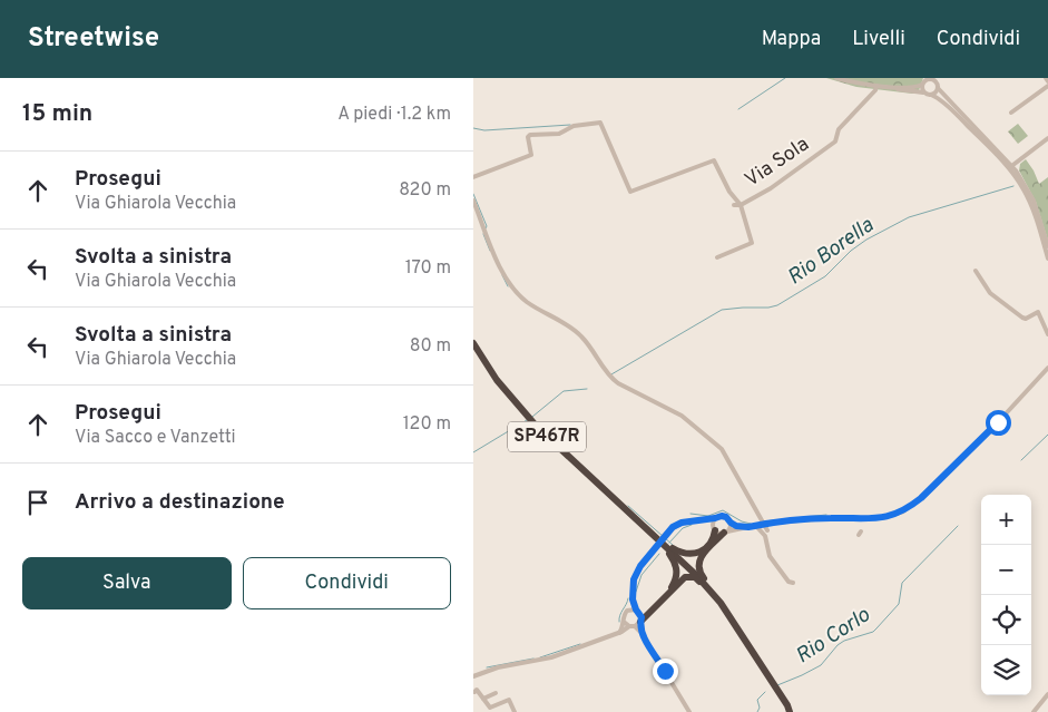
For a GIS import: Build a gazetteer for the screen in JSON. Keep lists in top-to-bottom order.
{
  "streets": {
    "highway": ["SP467R"],
    "street": ["Via Sola"]
  },
  "water": ["Rio Borella", "Rio Corlo"],
  "page": {
    "header": "Streetwise",
    "nav": ["Mappa", "Livelli", "Condividi"],
    "heading": ["15 min", "A piedi · 1.2 km"],
    "list": [
      ["Prosegui", "Via Ghiarola Vecchia", "820 m"],
      ["Svolta a sinistra", "Via Ghiarola Vecchia", "170 m"],
      ["Svolta a sinistra", "Via Ghiarola Vecchia", "80 m"],
      ["Prosegui", "Via Sacco e Vanzetti", "120 m"],
      "Arrivo a destinazione"
    ],
    "map_buttons": ["+", "−"],
    "buttons": ["Salva", "Condividi"]
  }
}
